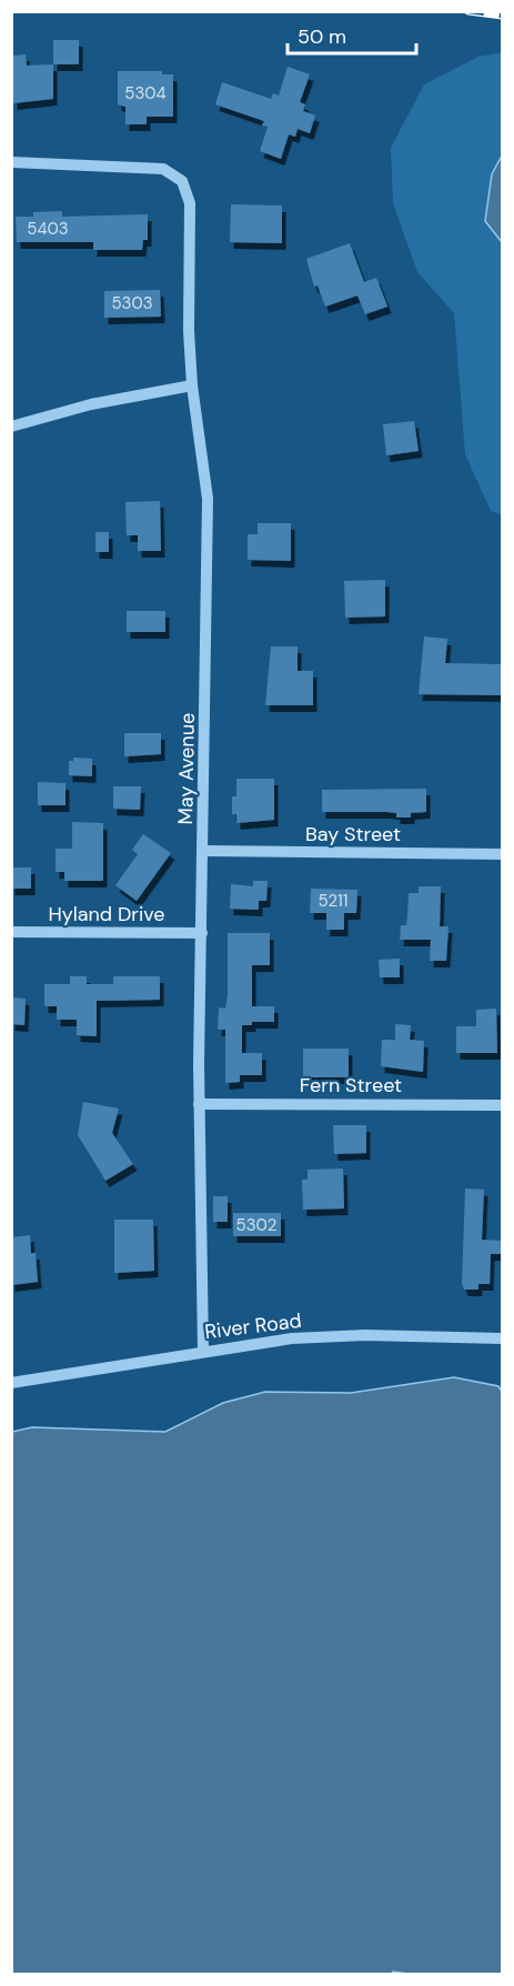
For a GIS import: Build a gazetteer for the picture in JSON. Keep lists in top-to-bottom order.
{
  "streets": {
    "street": [
      "May Avenue",
      "Bay Street",
      "Hyland Drive",
      "Fern Street",
      "River Road"
    ]
  },
  "crossings": [
    ["May Avenue", "Bay Street"],
    ["May Avenue", "Hyland Drive"],
    ["May Avenue", "Fern Street"],
    ["May Avenue", "River Road"]
  ],
  "house_numbers": [
    "5304",
    "5403",
    "5303",
    "5211",
    "5302"
  ],
  "scale_bar": "50 m"
}
